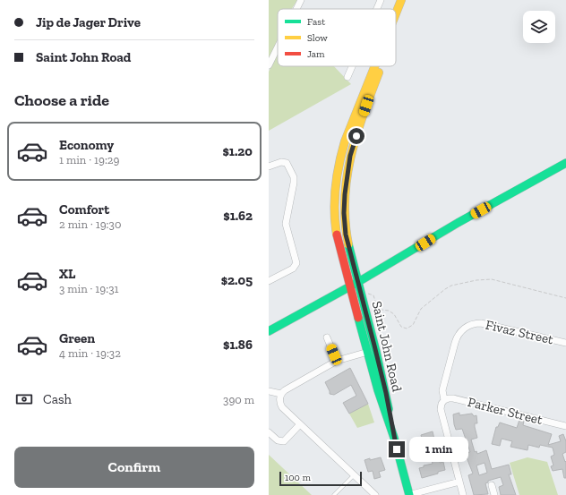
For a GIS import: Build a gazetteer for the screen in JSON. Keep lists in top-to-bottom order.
{
  "streets": {
    "main road": ["Saint John Road"],
    "street": ["Fivaz Street", "Parker Street"]
  },
  "crossings": [
    ["Fivaz Street", "Parker Street"]
  ],
  "legend": ["Fast", "Slow", "Jam"],
  "scale_bar": "100 m",
  "page": {
    "banner": ["Jip de Jager Drive", "Saint John Road"],
    "heading": "Choose a ride",
    "list": [
      {
        "name": "Economy",
        "note": "1 min · 19:29",
        "value": "$1.20"
      },
      {
        "name": "Comfort",
        "note": "2 min · 19:30",
        "value": "$1.62"
      },
      {
        "name": "XL",
        "note": "3 min · 19:31",
        "value": "$2.05"
      },
      {
        "name": "Green",
        "note": "4 min · 19:32",
        "value": "$1.86"
      }
    ],
    "pay": ["Cash", "390 m"],
    "bubble": "1 min",
    "buttons": "Confirm",
    "scale": "100 m"
  }
}
